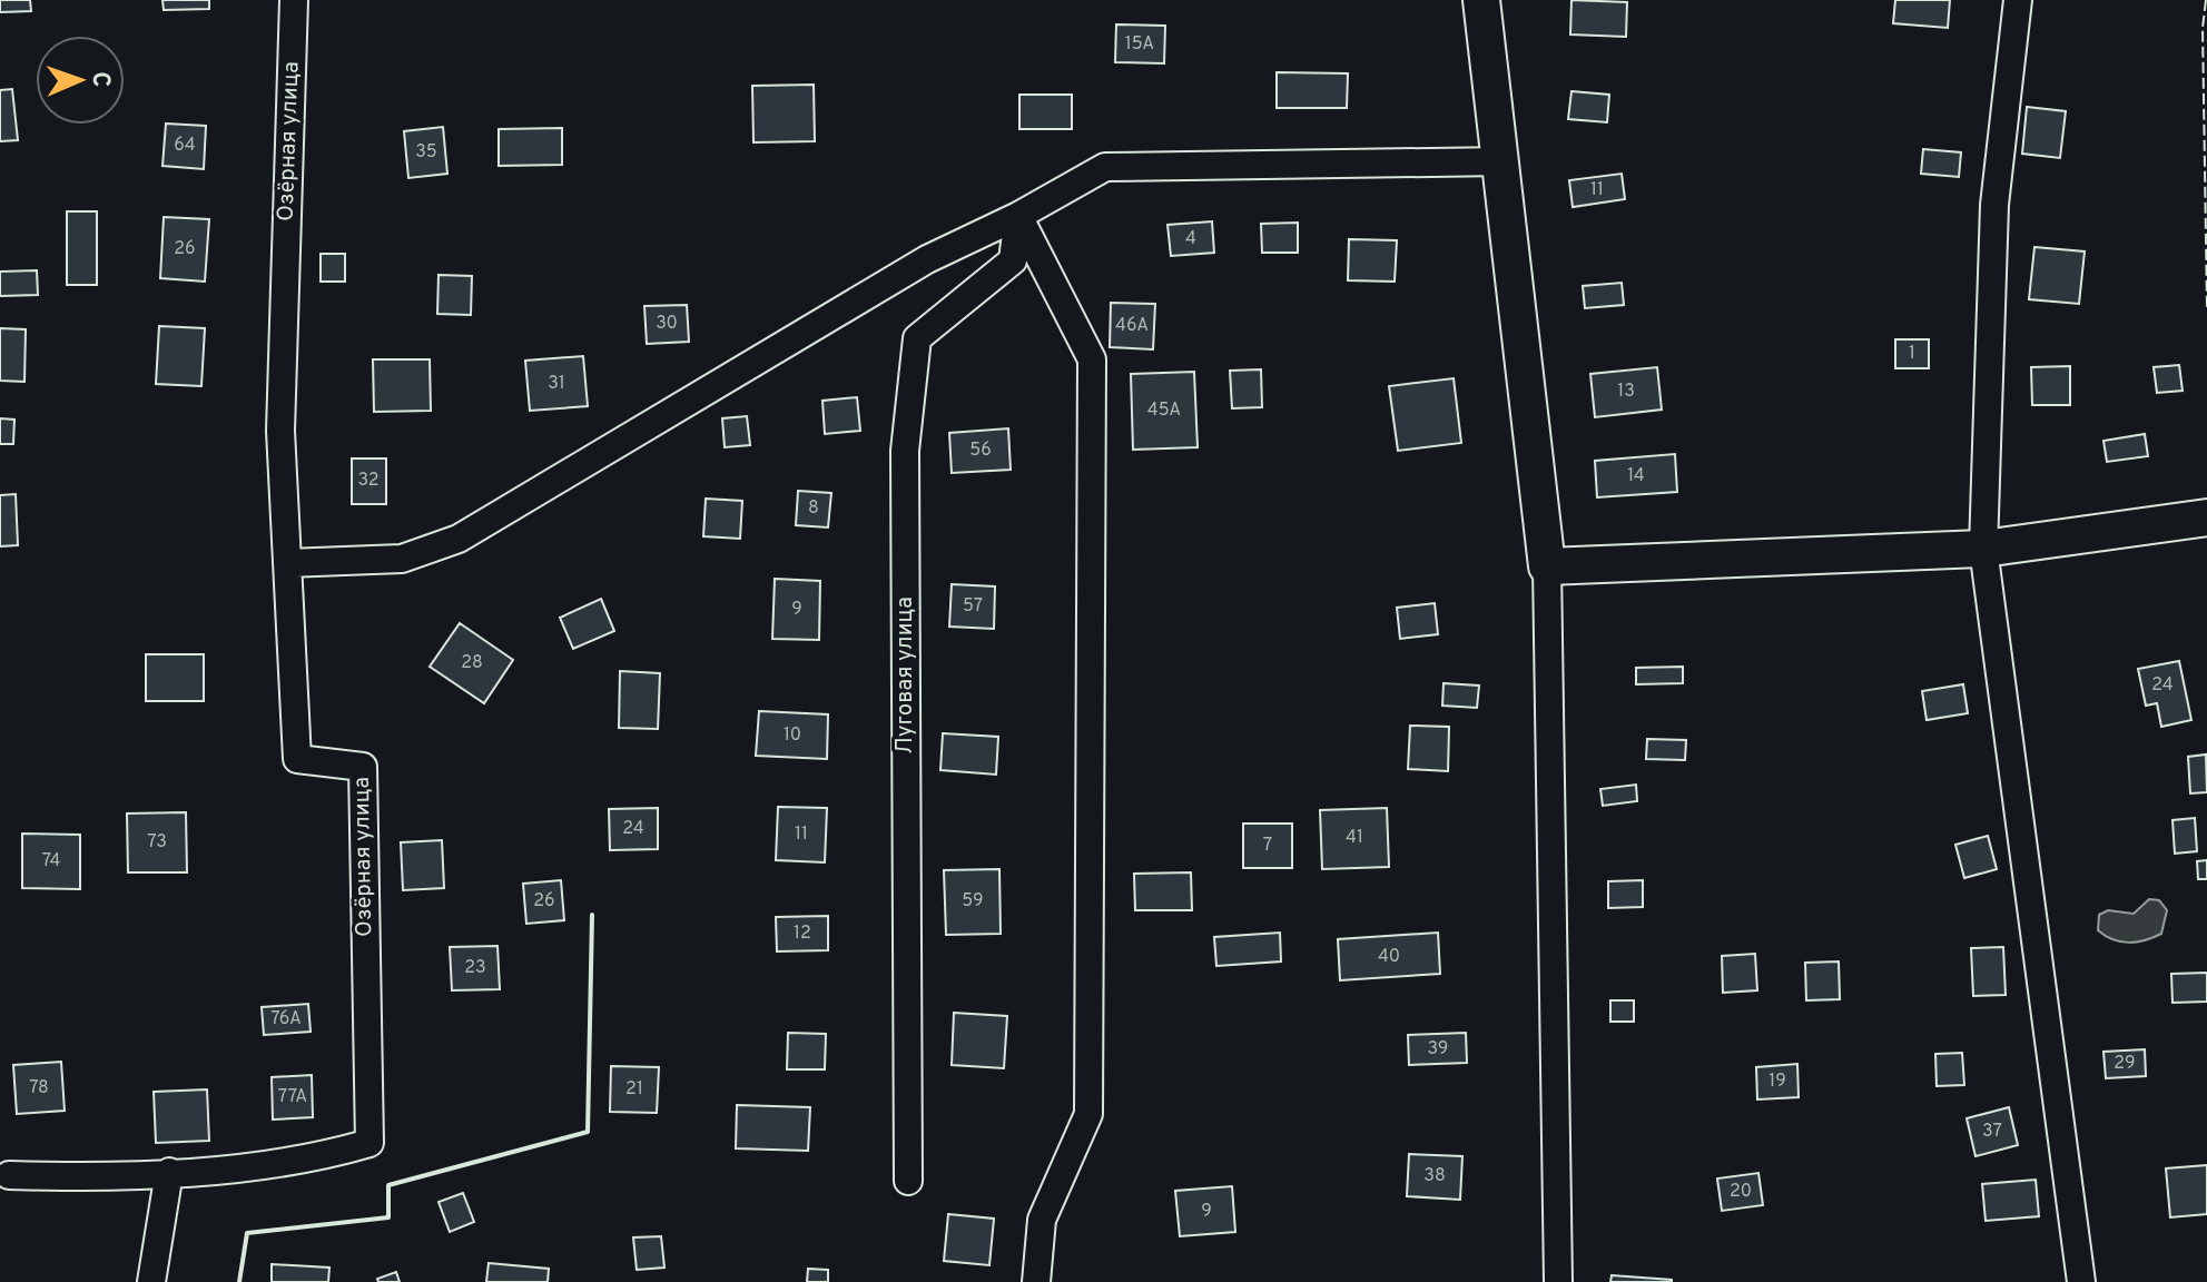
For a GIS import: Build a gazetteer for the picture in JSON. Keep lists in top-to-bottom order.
{
  "streets": {
    "street": ["Озёрная улица", "Луговая улица"]
  },
  "house_numbers": [
    "15А",
    "64",
    "35",
    "11",
    "4",
    "26",
    "30",
    "46А",
    "1",
    "31",
    "13",
    "45А",
    "56",
    "14",
    "32",
    "8",
    "57",
    "9",
    "28",
    "24",
    "10",
    "24",
    "11",
    "41",
    "73",
    "7",
    "74",
    "26",
    "59",
    "12",
    "40",
    "23",
    "76А",
    "39",
    "29",
    "19",
    "78",
    "21",
    "77А",
    "37",
    "38",
    "20",
    "9"
  ],
  "north": "right"
}
